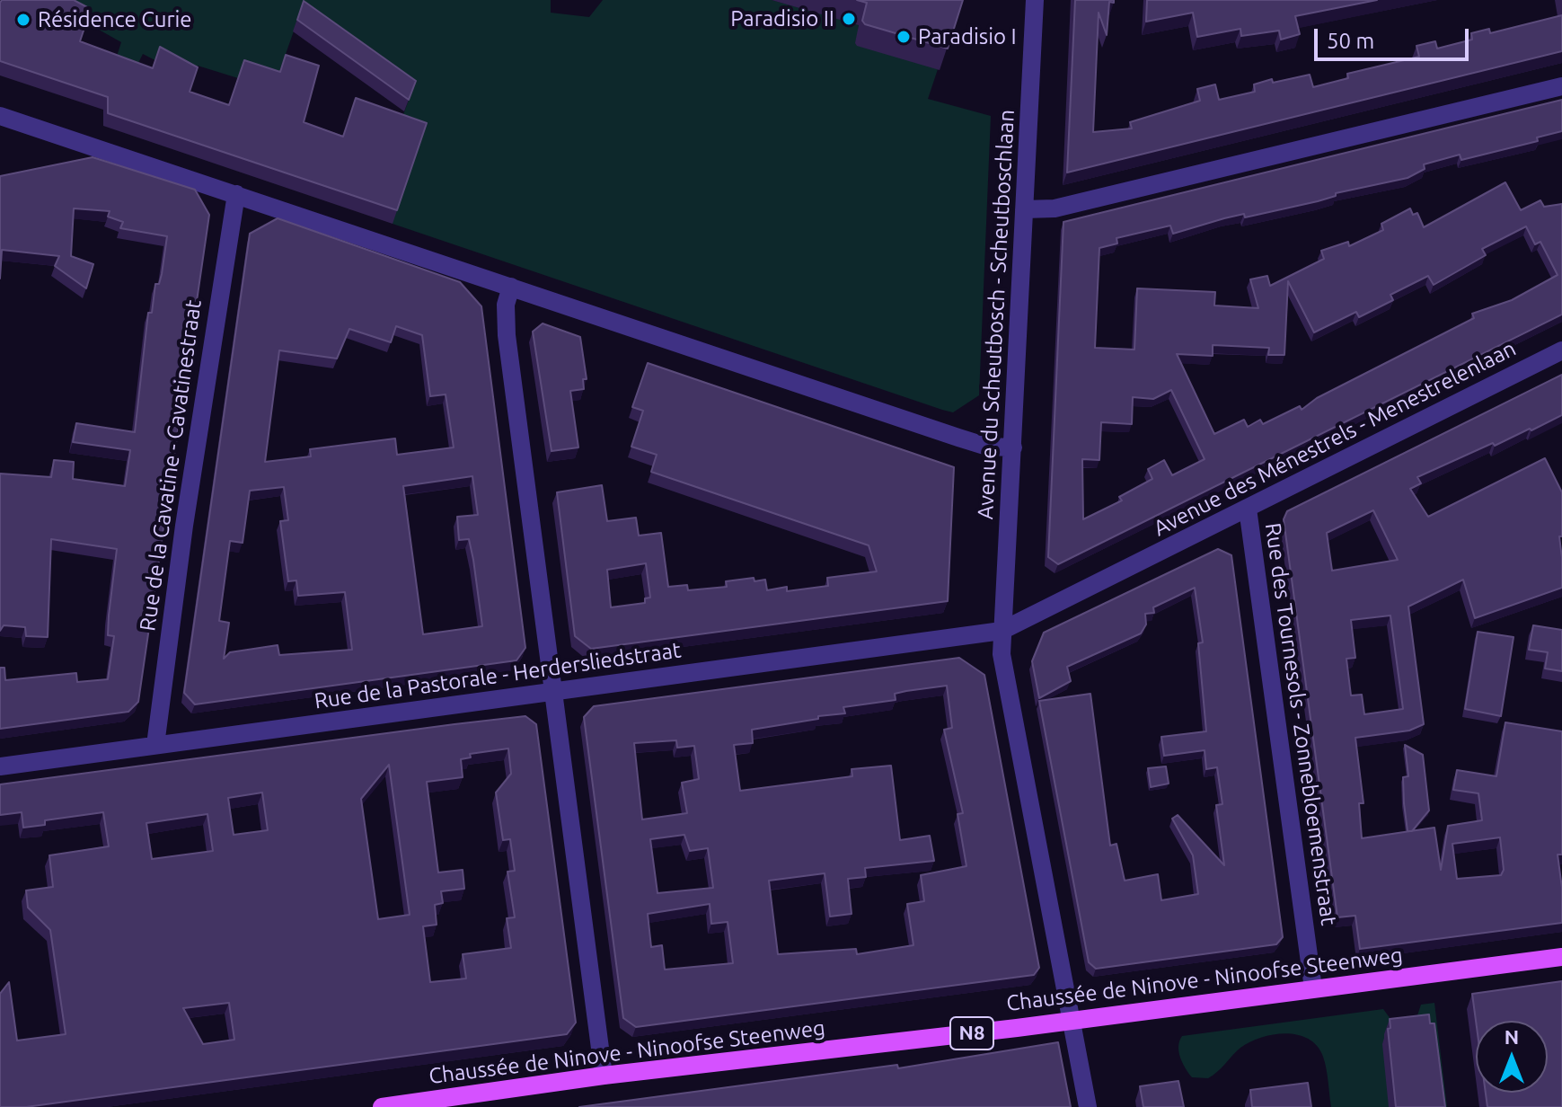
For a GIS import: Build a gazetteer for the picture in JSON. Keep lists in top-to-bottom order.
{
  "streets": {
    "main road": ["Chaussée de Ninove - Ninoofse Steenweg", "N8"],
    "street": [
      "Avenue du Scheutbosch - Scheutboschlaan",
      "Avenue des Ménestrels - Menestrelenlaan",
      "Rue de la Cavatine - Cavatinestraat",
      "Rue de la Pastorale - Herdersliedstraat",
      "Rue des Tournesols - Zonnebloemenstraat"
    ]
  },
  "crossings": [
    ["Avenue du Scheutbosch - Scheutboschlaan", "Avenue des Ménestrels - Menestrelenlaan"],
    ["Avenue du Scheutbosch - Scheutboschlaan", "Rue de la Pastorale - Herdersliedstraat"],
    ["Avenue du Scheutbosch - Scheutboschlaan", "Chaussée de Ninove - Ninoofse Steenweg"],
    ["Avenue des Ménestrels - Menestrelenlaan", "Rue de la Pastorale - Herdersliedstraat"],
    ["Avenue des Ménestrels - Menestrelenlaan", "Rue des Tournesols - Zonnebloemenstraat"],
    ["Rue de la Cavatine - Cavatinestraat", "Rue de la Pastorale - Herdersliedstraat"],
    ["Rue des Tournesols - Zonnebloemenstraat", "Chaussée de Ninove - Ninoofse Steenweg"]
  ],
  "places": ["Paradisio II", "Résidence Curie", "Paradisio I"],
  "scale_bar": "50 m",
  "north": "top"
}
